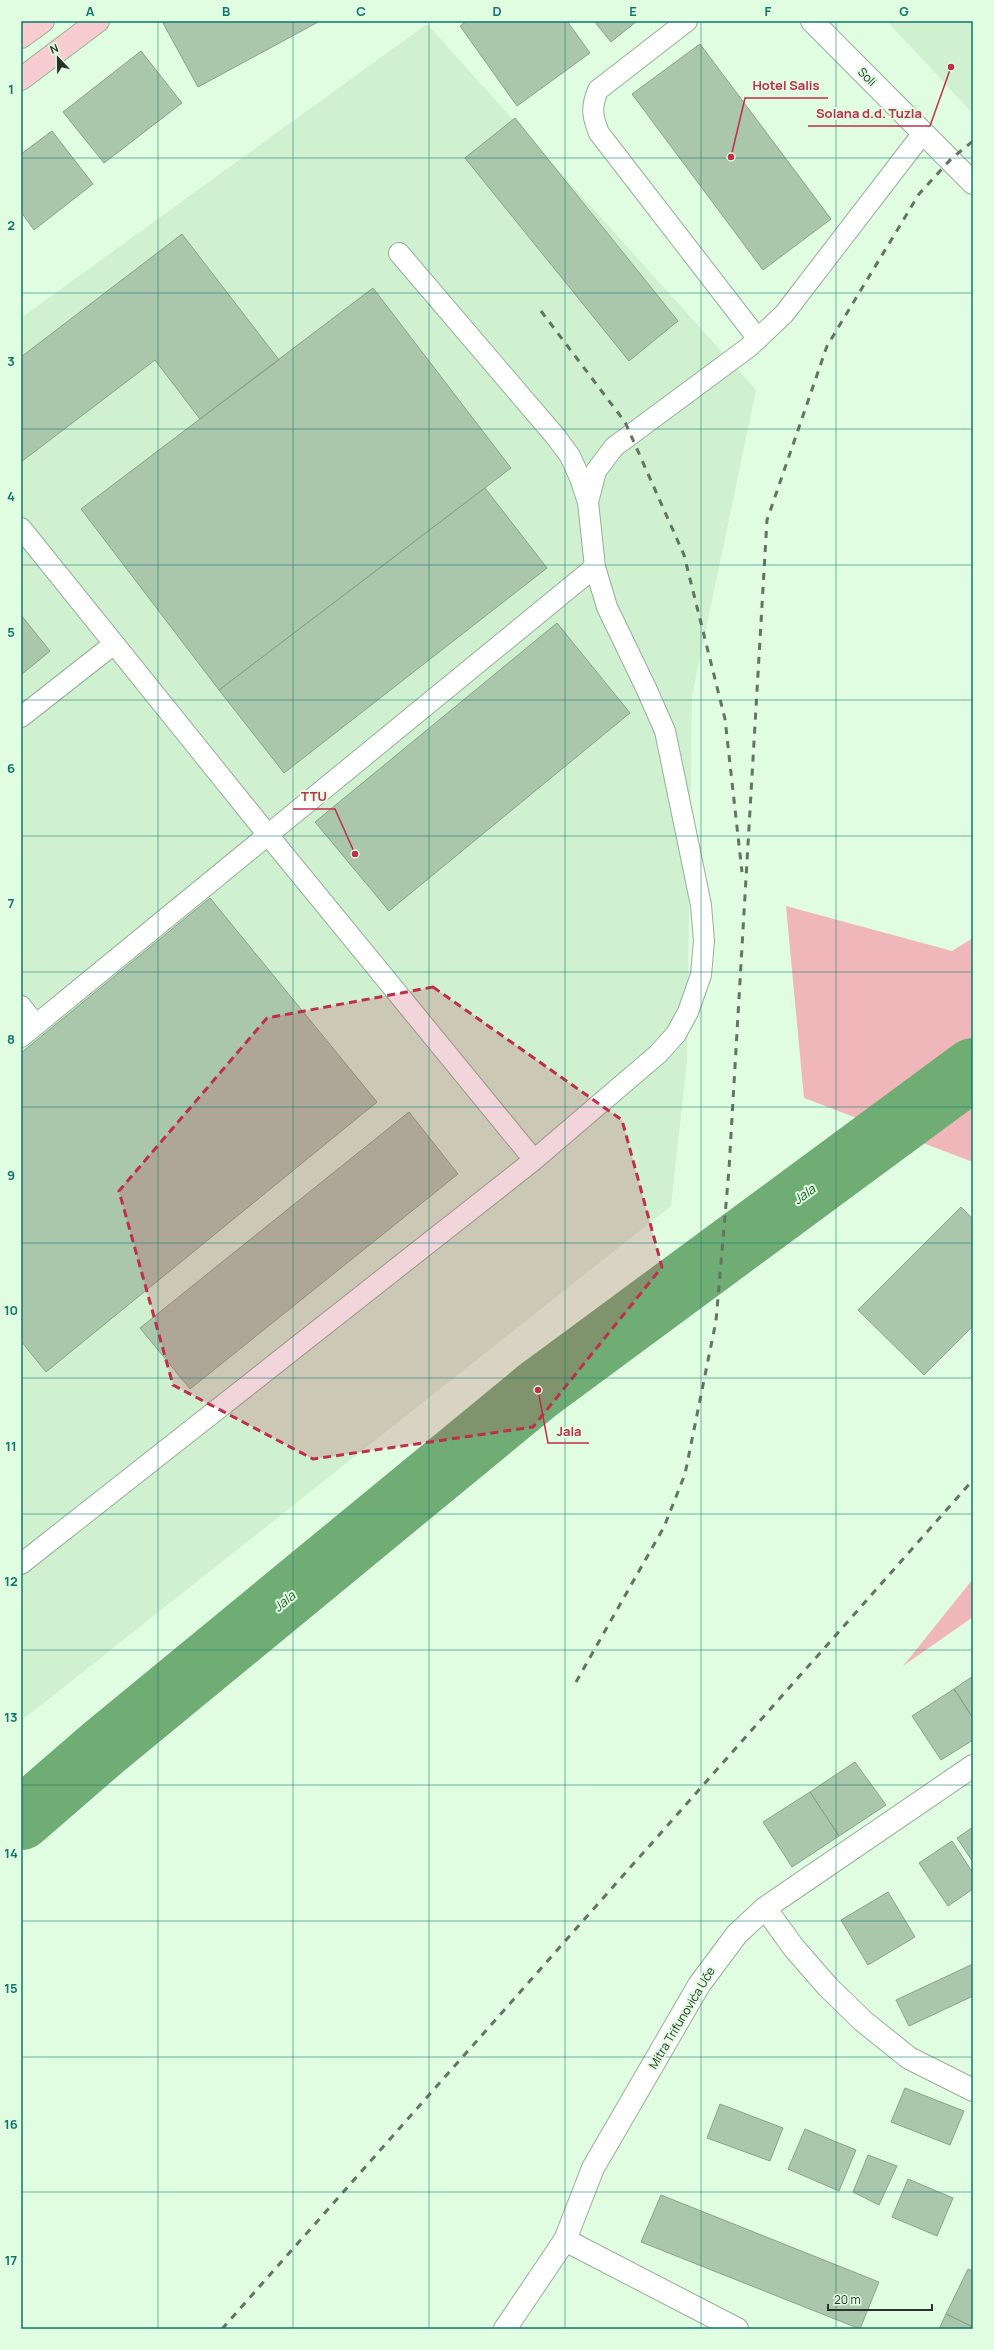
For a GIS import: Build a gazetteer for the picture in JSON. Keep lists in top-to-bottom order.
{
  "streets": {
    "street": ["Soli", "Mitra Trifunovića Uče"]
  },
  "water": ["Jala"],
  "places": [
    "Solana d.d. Tuzla",
    "Hotel Salis",
    "TTU",
    "Jala"
  ],
  "scale_bar": "20 m",
  "north": "top",
  "grid": {
    "columns": [
      "A",
      "B",
      "C",
      "D",
      "E",
      "F",
      "G"
    ],
    "rows": [
      "1",
      "2",
      "3",
      "4",
      "5",
      "6",
      "7",
      "8",
      "9",
      "10",
      "11",
      "12",
      "13",
      "14",
      "15",
      "16",
      "17"
    ]
  }
}
